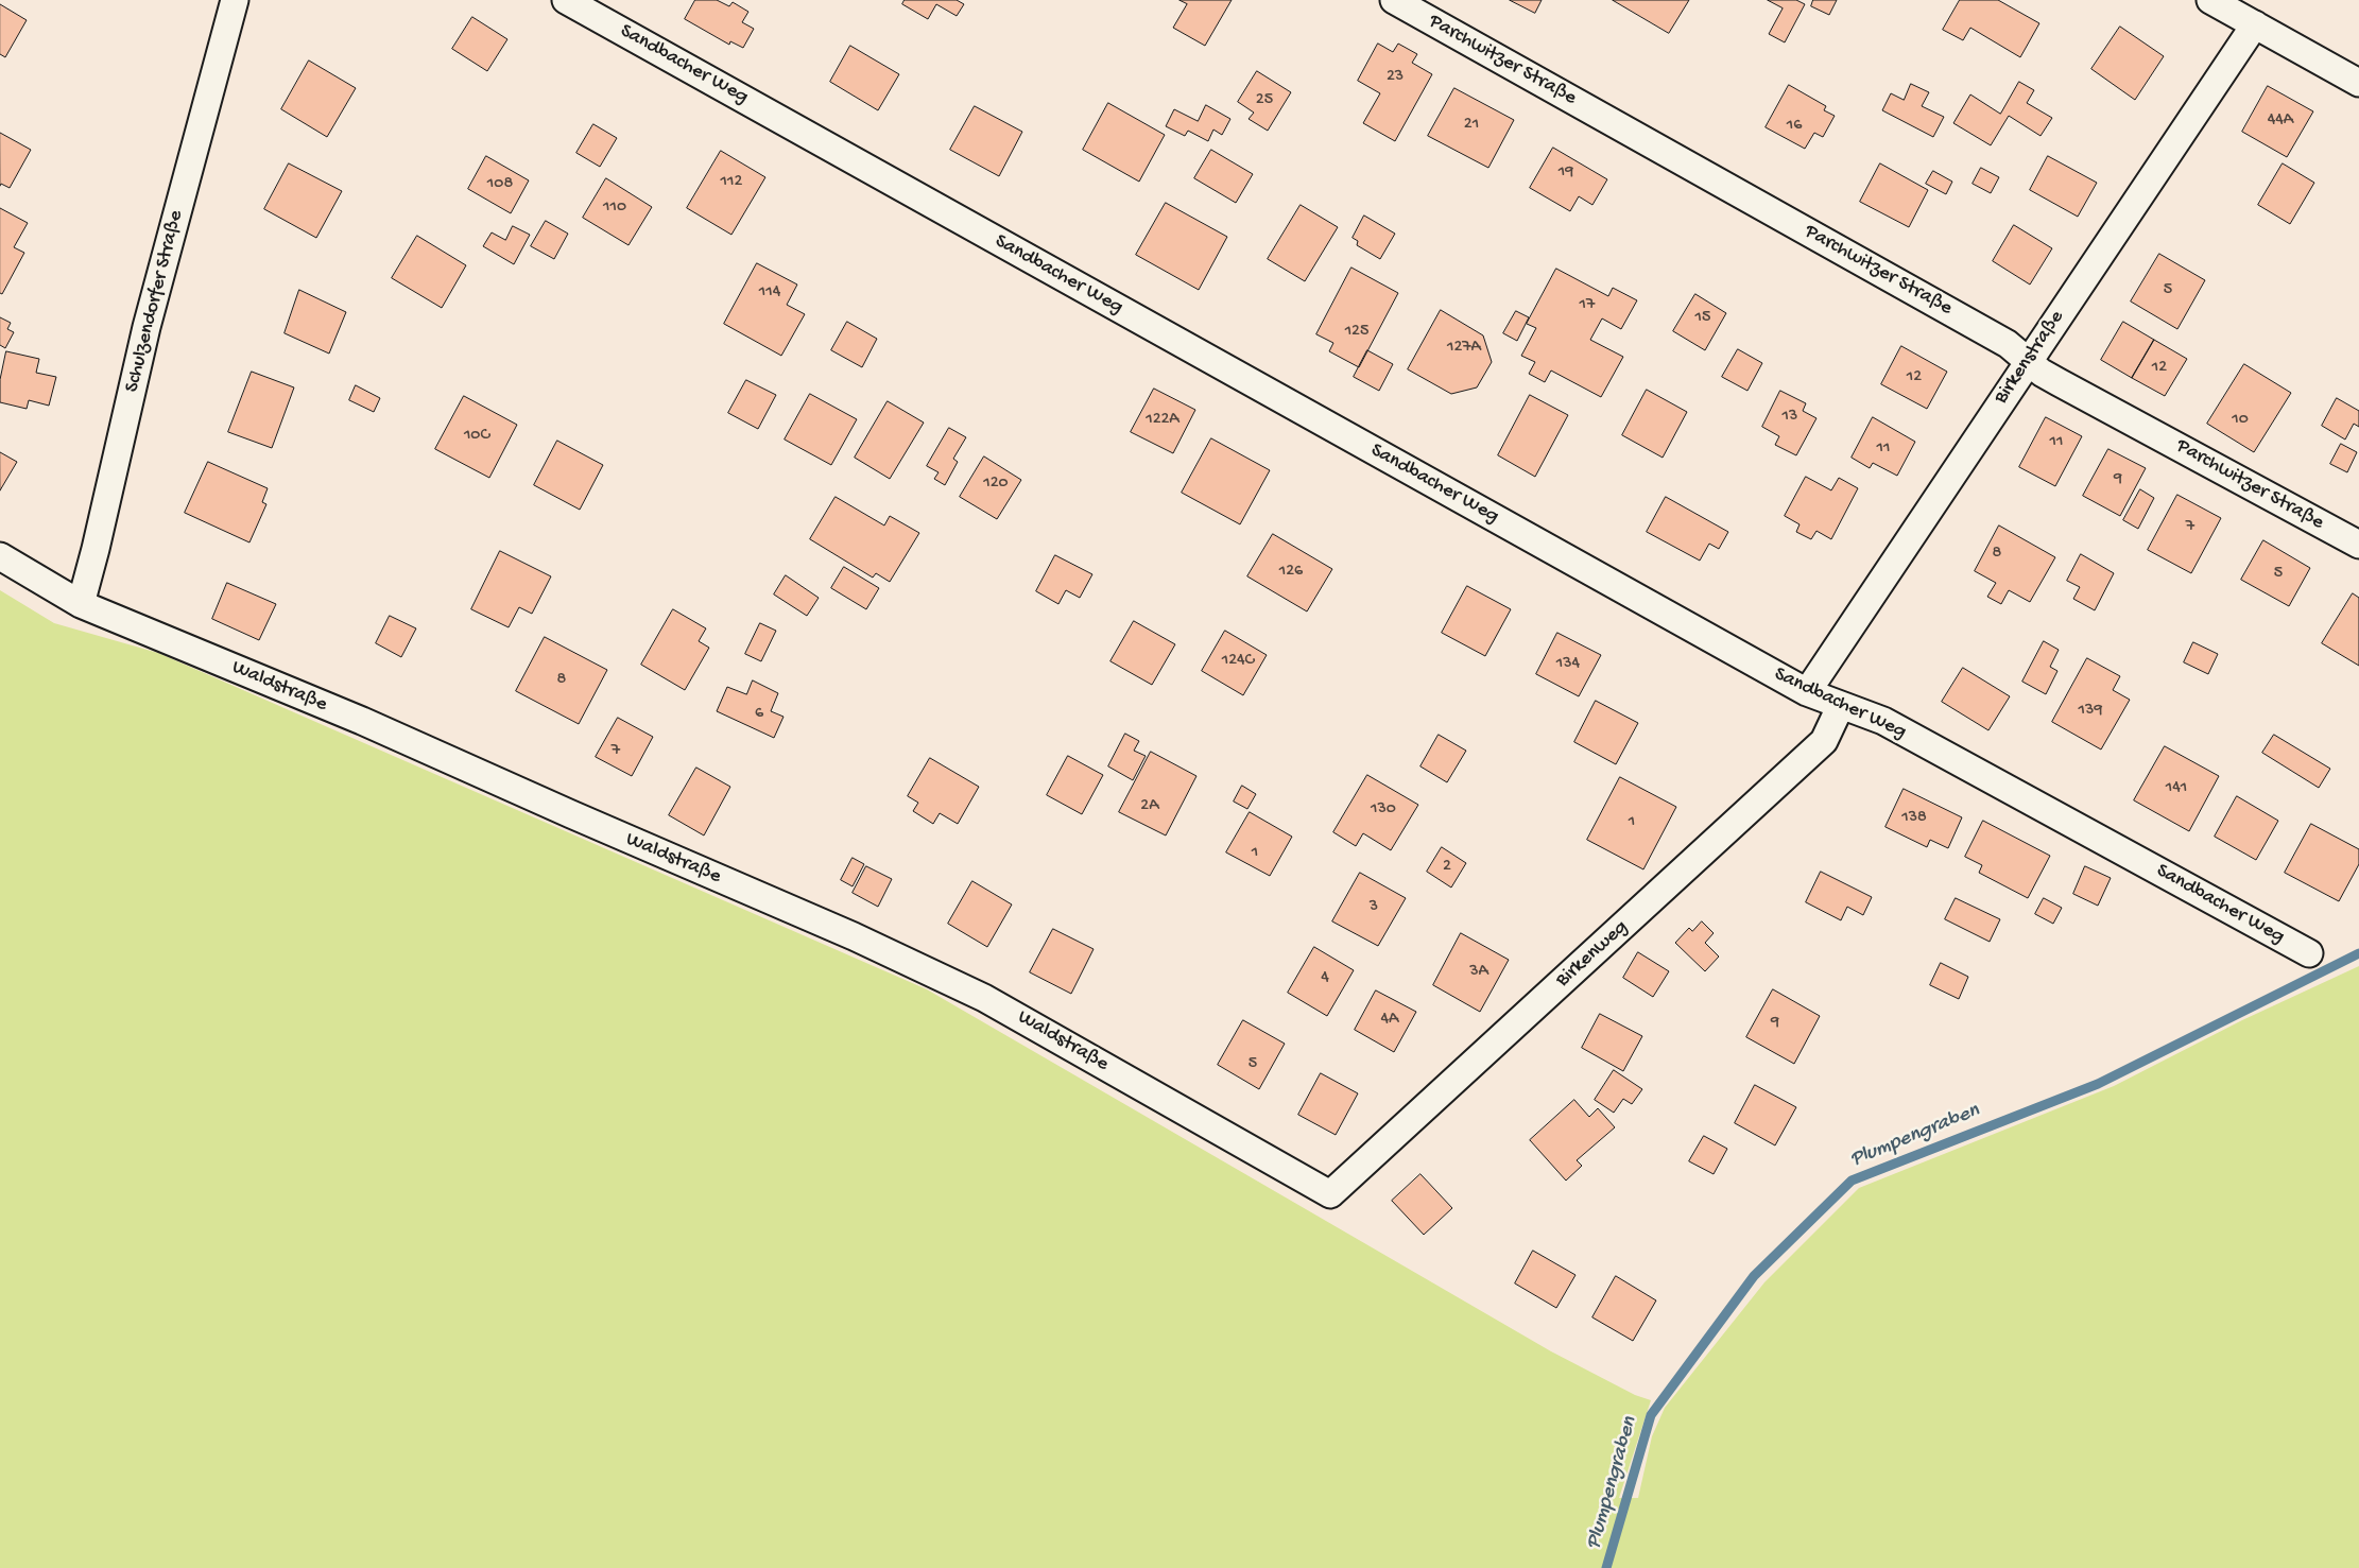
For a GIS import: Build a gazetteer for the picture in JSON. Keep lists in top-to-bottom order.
{
  "streets": {
    "street": [
      "Parchwitzer Straße",
      "Sandbacher Weg",
      "Schulzendorfer Straße",
      "Birkenstraße",
      "Waldstraße",
      "Birkenweg"
    ]
  },
  "crossings": [
    ["Parchwitzer Straße", "Birkenstraße"],
    ["Sandbacher Weg", "Birkenstraße"],
    ["Sandbacher Weg", "Birkenweg"],
    ["Schulzendorfer Straße", "Waldstraße"],
    ["Waldstraße", "Birkenweg"]
  ],
  "water": ["Plumpengraben"],
  "house_numbers": [
    "23",
    "25",
    "44A",
    "21",
    "16",
    "19",
    "112",
    "108",
    "110",
    "5",
    "114",
    "17",
    "15",
    "125",
    "127A",
    "12",
    "12",
    "13",
    "122A",
    "10",
    "10C",
    "11",
    "11",
    "9",
    "120",
    "7",
    "8",
    "126",
    "5",
    "124C",
    "134",
    "8",
    "139",
    "6",
    "7",
    "141",
    "2A",
    "130",
    "138",
    "1",
    "1",
    "2",
    "3",
    "3A",
    "4",
    "4A",
    "9",
    "5"
  ]
}
